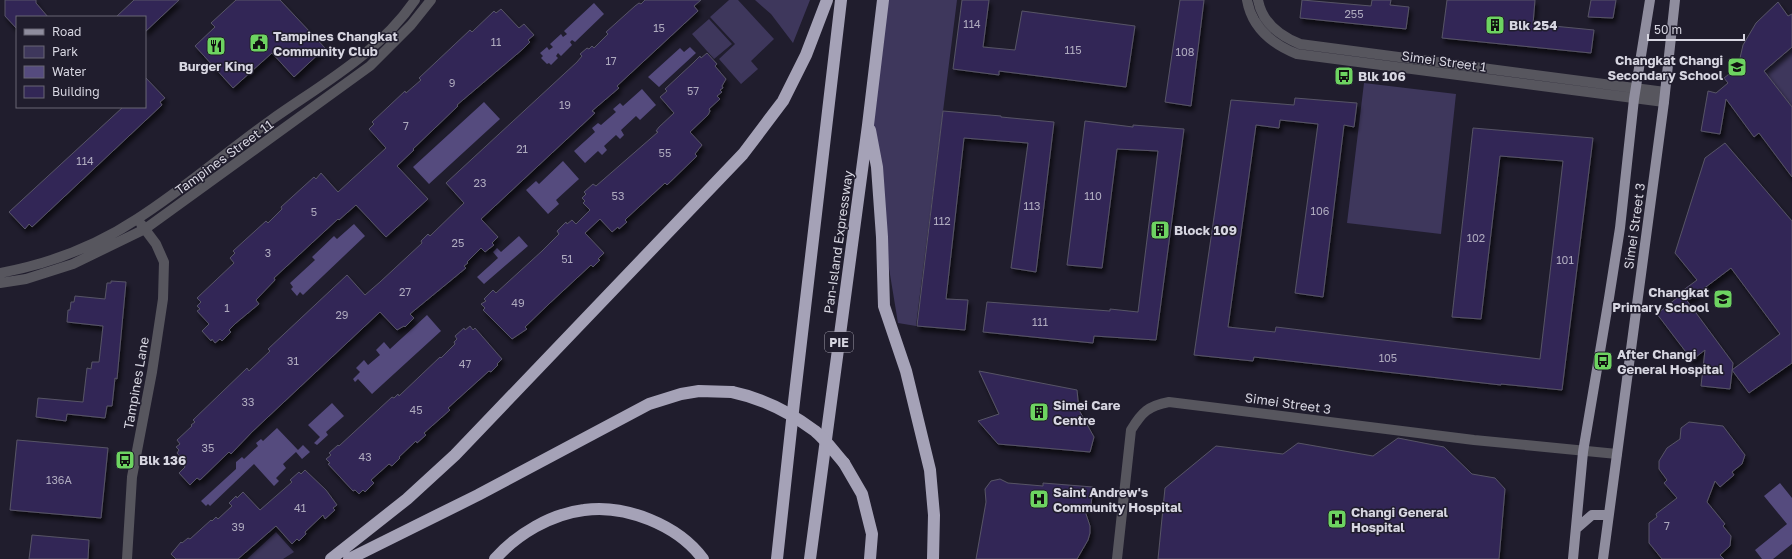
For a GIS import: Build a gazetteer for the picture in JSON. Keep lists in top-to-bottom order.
{
  "streets": {
    "highway": ["Pan-Island Expressway", "PIE"],
    "main road": ["Simei Street 3"],
    "street": ["Simei Street 1", "Tampines Street 11", "Tampines Lane"]
  },
  "crossings": [
    ["Simei Street 1", "Simei Street 3"],
    ["Tampines Street 11", "Tampines Lane"]
  ],
  "places": {
    "building": ["Blk 254", "Block 109", "Simei Care Centre"],
    "public building": ["Tampines Changkat Community Club"],
    "restaurant": ["Burger King"],
    "school or university": ["Changkat Changi Secondary School", "Changkat Primary School"],
    "bus stop": ["Blk 106", "After Changi General Hospital", "Blk 136"],
    "hospital": ["Saint Andrew's Community Hospital", "Changi General Hospital"]
  },
  "house_numbers": [
    "255",
    "114",
    "15",
    "11",
    "115",
    "108",
    "17",
    "9",
    "57",
    "19",
    "7",
    "21",
    "55",
    "114",
    "23",
    "53",
    "110",
    "113",
    "106",
    "5",
    "112",
    "102",
    "25",
    "3",
    "51",
    "101",
    "27",
    "49",
    "1",
    "29",
    "111",
    "105",
    "31",
    "47",
    "33",
    "45",
    "35",
    "43",
    "136A",
    "41",
    "7",
    "39"
  ],
  "legend": [
    "Road",
    "Park",
    "Water",
    "Building"
  ],
  "scale_bar": "50 m"
}
